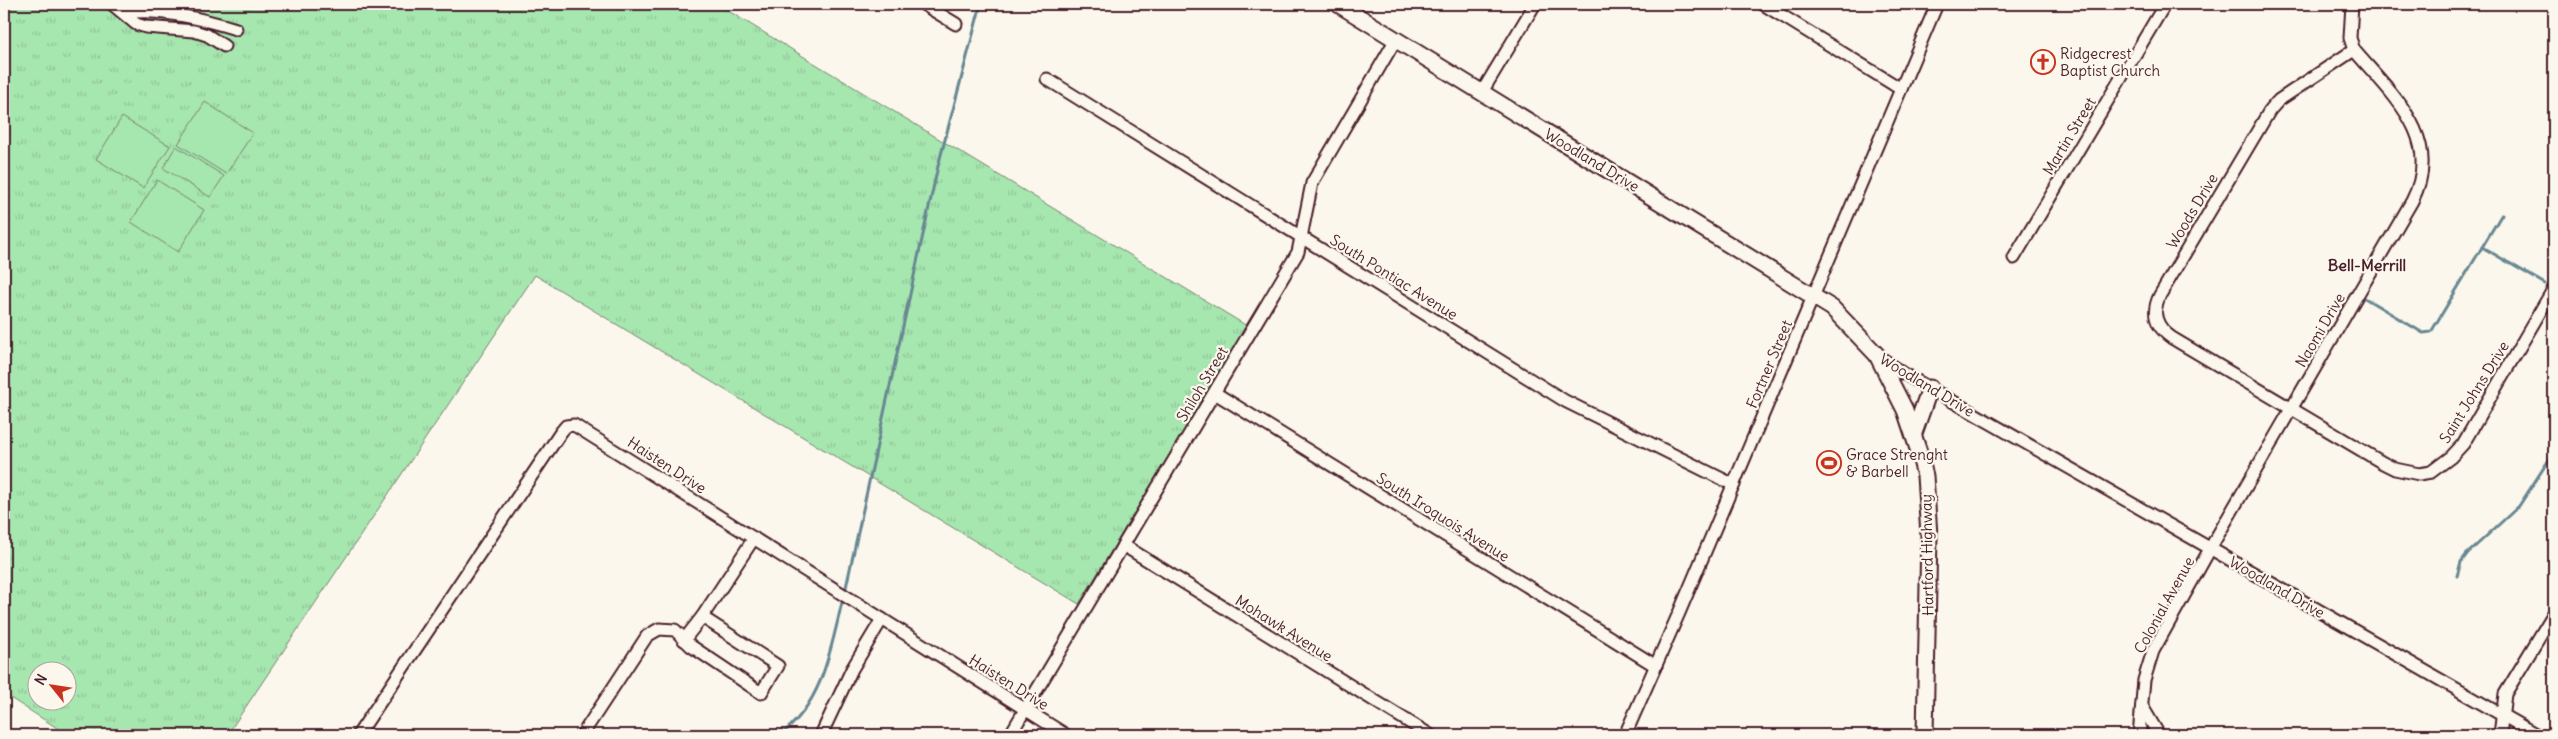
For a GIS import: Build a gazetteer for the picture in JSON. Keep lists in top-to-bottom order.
{
  "streets": {
    "main road": ["Woodland Drive", "Hartford Highway"],
    "street": [
      "Martin Street",
      "Woods Drive",
      "South Pontiac Avenue",
      "Naomi Drive",
      "Fortner Street",
      "Shiloh Street",
      "Saint Johns Drive",
      "Haisten Drive",
      "South Iroquois Avenue",
      "Colonial Avenue",
      "Mohawk Avenue"
    ]
  },
  "crossings": [
    ["Woodland Drive", "Naomi Drive"],
    ["Woodland Drive", "Fortner Street"],
    ["Woodland Drive", "Shiloh Street"],
    ["Woodland Drive", "Hartford Highway"],
    ["Woodland Drive", "Colonial Avenue"],
    ["Woods Drive", "Naomi Drive"],
    ["Woods Drive", "Saint Johns Drive"],
    ["South Pontiac Avenue", "Fortner Street"],
    ["South Pontiac Avenue", "Shiloh Street"],
    ["Naomi Drive", "Saint Johns Drive"],
    ["Naomi Drive", "Colonial Avenue"],
    ["Fortner Street", "South Iroquois Avenue"],
    ["Shiloh Street", "Haisten Drive"],
    ["Shiloh Street", "South Iroquois Avenue"],
    ["Shiloh Street", "Mohawk Avenue"]
  ],
  "districts": ["Bell-Merrill"],
  "places": {
    "church": ["Ridgecrest Baptist Church"],
    "sports": ["Grace Strenght & Barbell"]
  },
  "north": "top left"
}
